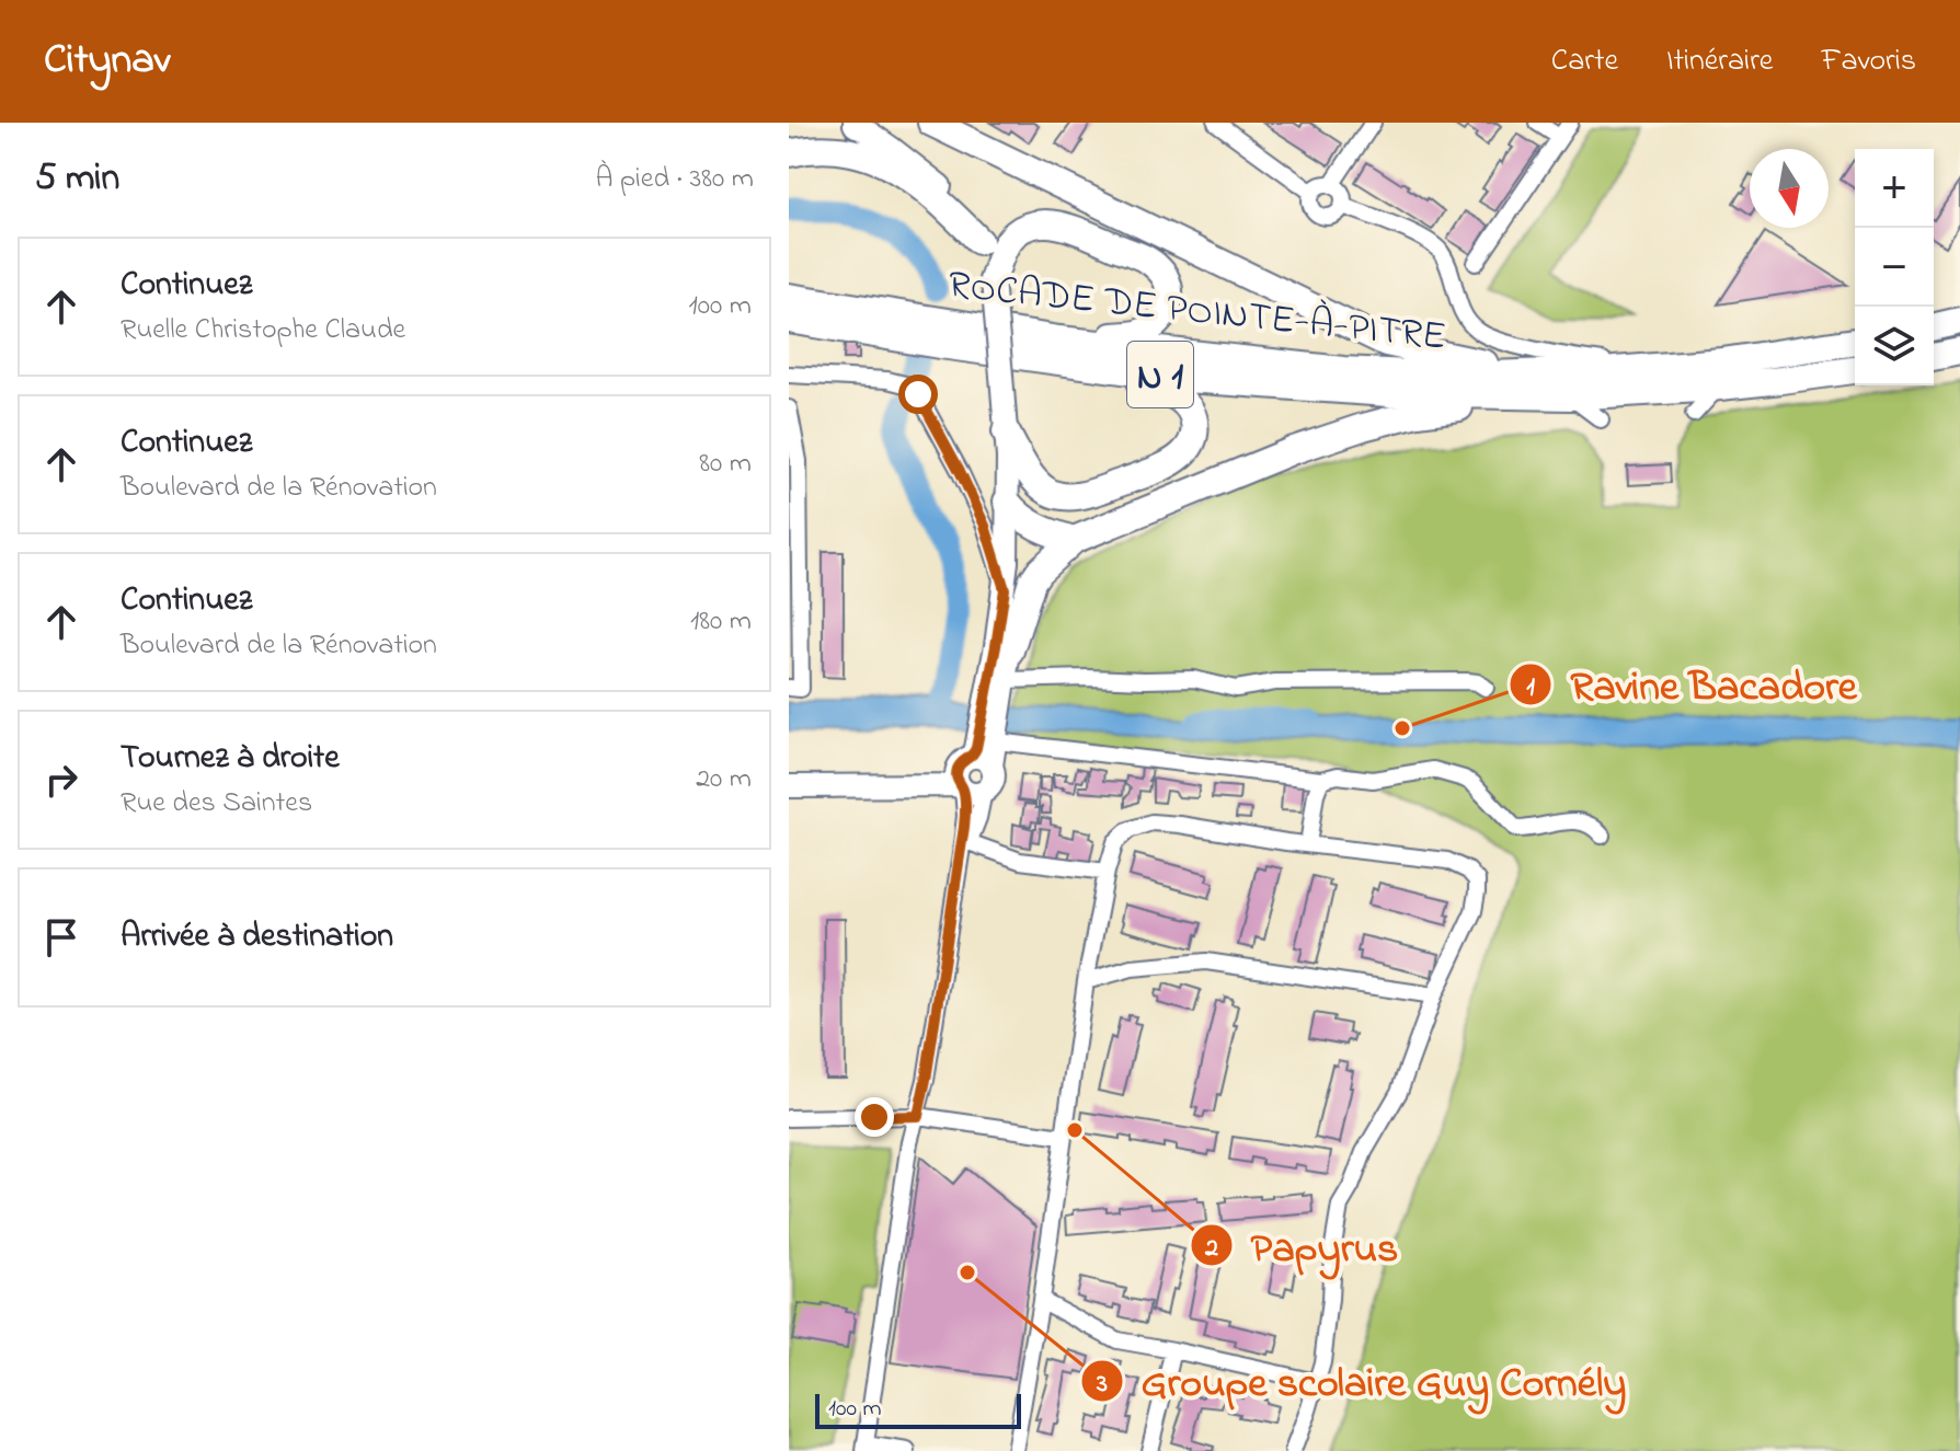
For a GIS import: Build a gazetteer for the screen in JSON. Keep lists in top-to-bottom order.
{
  "streets": {
    "highway": ["ROCADE DE POINTE-À-PITRE", "N 1"]
  },
  "places": ["Ravine Bacadore", "Papyrus", "Groupe scolaire Guy Cornély"],
  "scale_bar": "100 m",
  "north": "bottom",
  "page": {
    "header": "Citynav",
    "nav": ["Carte", "Itinéraire", "Favoris"],
    "heading": ["5 min", "À pied · 380 m"],
    "map_buttons": ["+", "−"],
    "list": [
      ["Continuez", "Ruelle Christophe Claude", "100 m"],
      ["Continuez", "Boulevard de la Rénovation", "80 m"],
      ["Continuez", "Boulevard de la Rénovation", "180 m"],
      ["Tournez à droite", "Rue des Saintes", "20 m"],
      "Arrivée à destination"
    ],
    "scale": "100 m"
  }
}
